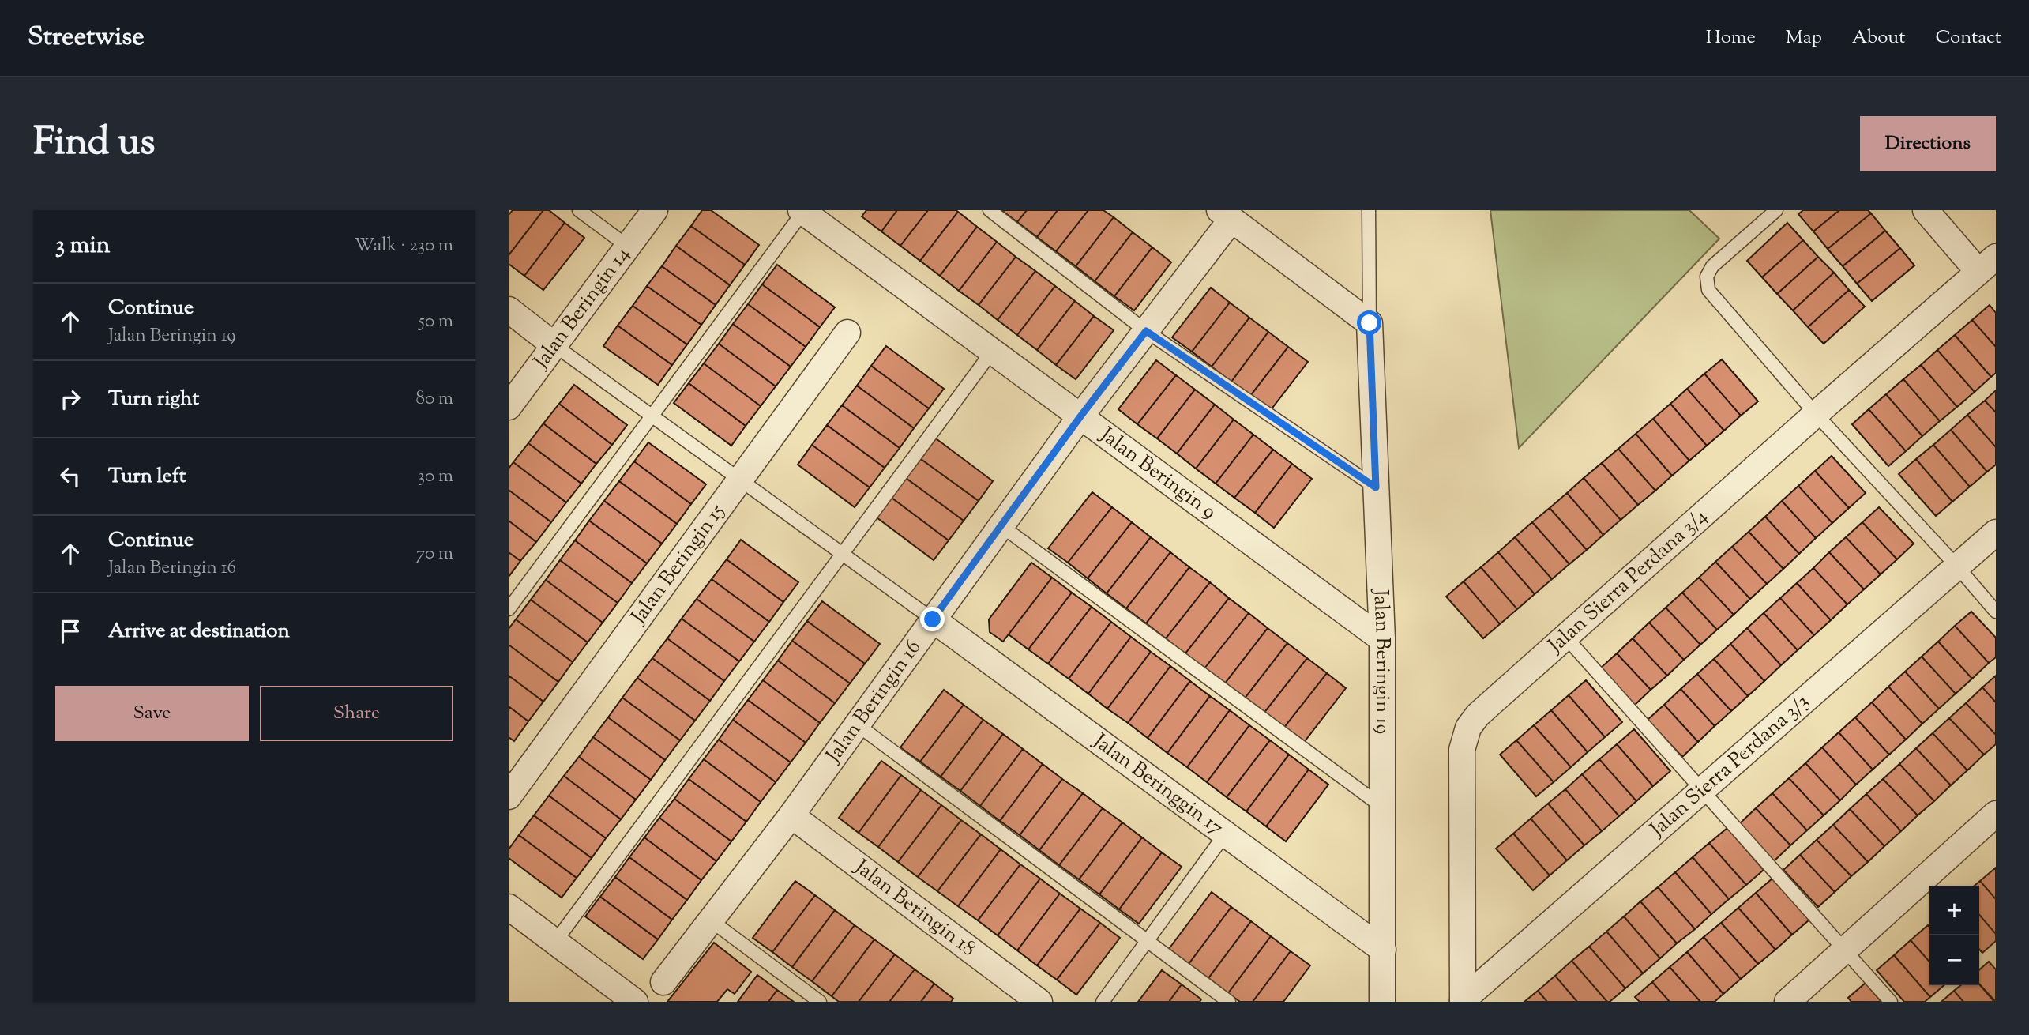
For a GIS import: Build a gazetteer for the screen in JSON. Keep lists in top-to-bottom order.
{
  "streets": {
    "street": [
      "Jalan Beringin 14",
      "Jalan Beringin 9",
      "Jalan Beringin 15",
      "Jalan Sierra Perdana 3/4",
      "Jalan Beringin 19",
      "Jalan Beringin 16",
      "Jalan Sierra Perdana 3/3",
      "Jalan Beringgin 17",
      "Jalan Beringin 18"
    ]
  },
  "crossings": [
    ["Jalan Beringin 9", "Jalan Beringin 19"],
    ["Jalan Beringin 9", "Jalan Beringin 16"],
    ["Jalan Sierra Perdana 3/4", "Jalan Sierra Perdana 3/3"],
    ["Jalan Beringin 19", "Jalan Beringgin 17"],
    ["Jalan Beringin 16", "Jalan Beringgin 17"],
    ["Jalan Beringin 16", "Jalan Beringin 18"]
  ],
  "page": {
    "header": "Streetwise",
    "nav": [
      "Home",
      "Map",
      "About",
      "Contact"
    ],
    "title": "Find us",
    "buttons": [
      "Directions",
      ["Save", "Share"]
    ],
    "heading": ["3 min", "Walk · 230 m"],
    "list": [
      ["Continue", "Jalan Beringin 19", "50 m"],
      ["Turn right", "80 m"],
      ["Turn left", "30 m"],
      ["Continue", "Jalan Beringin 16", "70 m"],
      "Arrive at destination"
    ],
    "map_buttons": ["+", "−"]
  }
}
